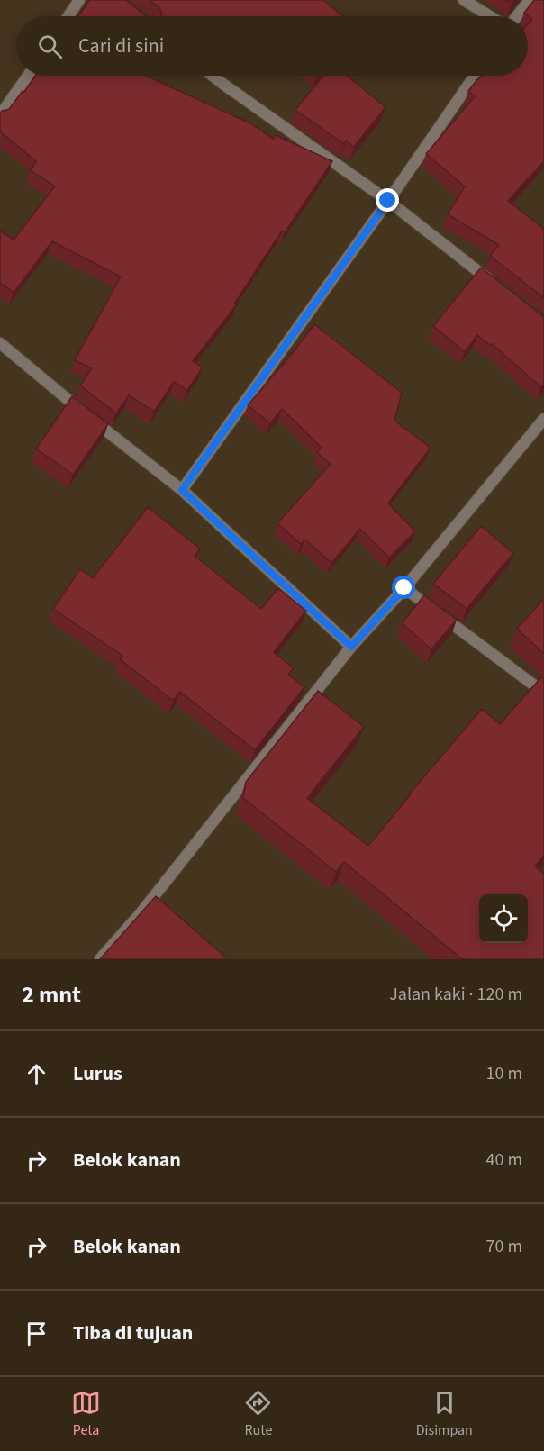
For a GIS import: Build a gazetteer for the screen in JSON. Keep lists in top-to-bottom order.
{
  "page": {
    "search": "Cari di sini",
    "heading": ["2 mnt", "Jalan kaki · 120 m"],
    "list": [
      ["Lurus", "10 m"],
      ["Belok kanan", "40 m"],
      ["Belok kanan", "70 m"],
      "Tiba di tujuan"
    ],
    "nav": ["Peta", "Rute", "Disimpan"]
  }
}
